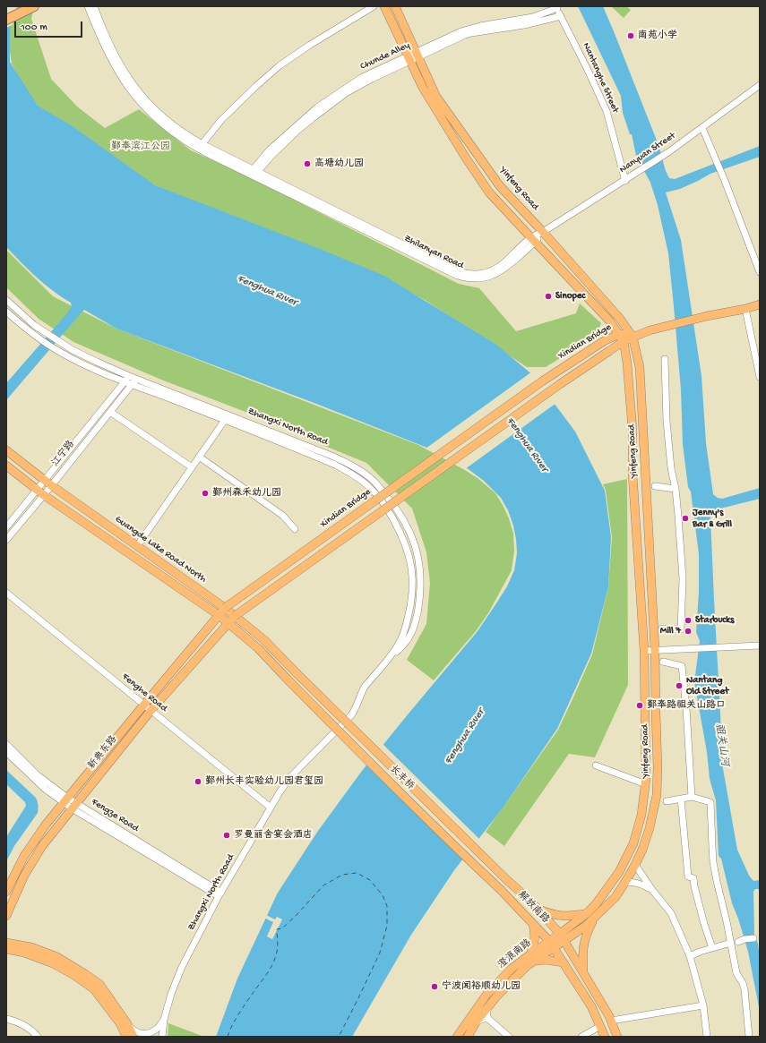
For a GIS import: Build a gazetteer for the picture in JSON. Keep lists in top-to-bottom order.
{
  "streets": {
    "main road": [
      "Yinfeng Road",
      "Xindian Bridge",
      "Guangde Lake Road North",
      "新典东路",
      "长丰桥",
      "解放南路",
      "澄浪南路"
    ],
    "street": [
      "Chunde Alley",
      "Nantanghe Street",
      "Nanyuan Street",
      "Zhilanyan Road",
      "Zhangxi North Road",
      "江宁路",
      "Fenghe Road",
      "Fengze Road"
    ]
  },
  "crossings": [
    ["Chunde Alley", "Nantanghe Street"],
    ["Chunde Alley", "Yinfeng Road"],
    ["Chunde Alley", "Zhilanyan Road"],
    ["Nantanghe Street", "Nanyuan Street"],
    ["Nanyuan Street", "Yinfeng Road"],
    ["Nanyuan Street", "Zhilanyan Road"],
    ["Yinfeng Road", "Zhilanyan Road"],
    ["Yinfeng Road", "Xindian Bridge"],
    ["Yinfeng Road", "长丰桥"],
    ["Yinfeng Road", "解放南路"],
    ["Yinfeng Road", "澄浪南路"],
    ["Xindian Bridge", "Guangde Lake Road North"],
    ["Xindian Bridge", "新典东路"],
    ["Zhangxi North Road", "江宁路"],
    ["Zhangxi North Road", "Fenghe Road"],
    ["Zhangxi North Road", "Fengze Road"],
    ["江宁路", "Guangde Lake Road North"],
    ["Guangde Lake Road North", "新典东路"],
    ["Guangde Lake Road North", "长丰桥"],
    ["Fenghe Road", "新典东路"],
    ["新典东路", "长丰桥"],
    ["新典东路", "Fengze Road"],
    ["长丰桥", "解放南路"],
    ["解放南路", "澄浪南路"]
  ],
  "water": ["Fenghua Rıver", "祖关山河"],
  "parks": ["鄞奉滨江公园"],
  "places": [
    "南苑小学",
    "高塘幼儿园",
    "Sinopec",
    "鄞州森禾幼儿园",
    "Jenny's Bar & Grill",
    "Starbucks",
    "Mill 7",
    "Nantang Old Street",
    "鄞奉路祖关山路口",
    "鄞州长丰实验幼儿园君玺园",
    "罗曼丽舍宴会酒店",
    "宁波闻裕顺幼儿园"
  ],
  "scale_bar": "100 m"
}
